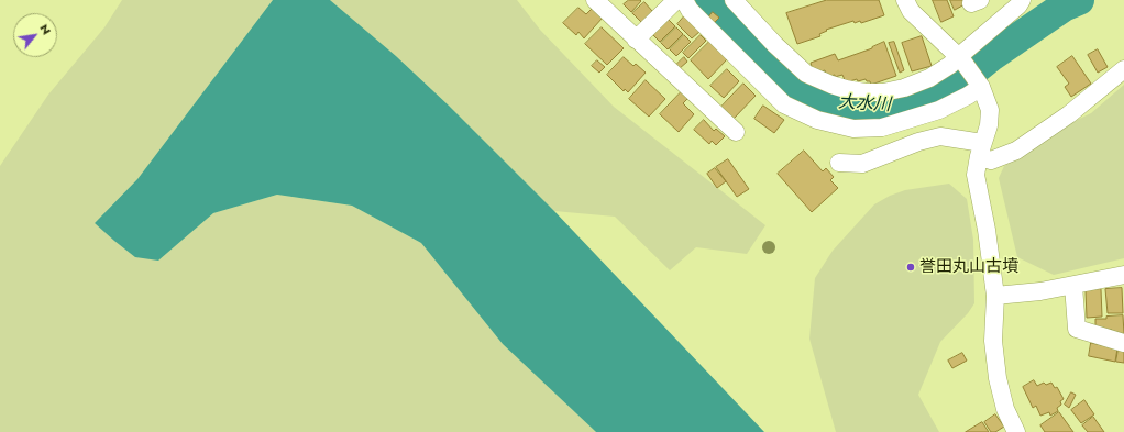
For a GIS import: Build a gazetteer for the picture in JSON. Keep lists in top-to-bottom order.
{
  "water": ["大水川"],
  "places": ["誉田丸山古墳"],
  "north": "top right"
}
